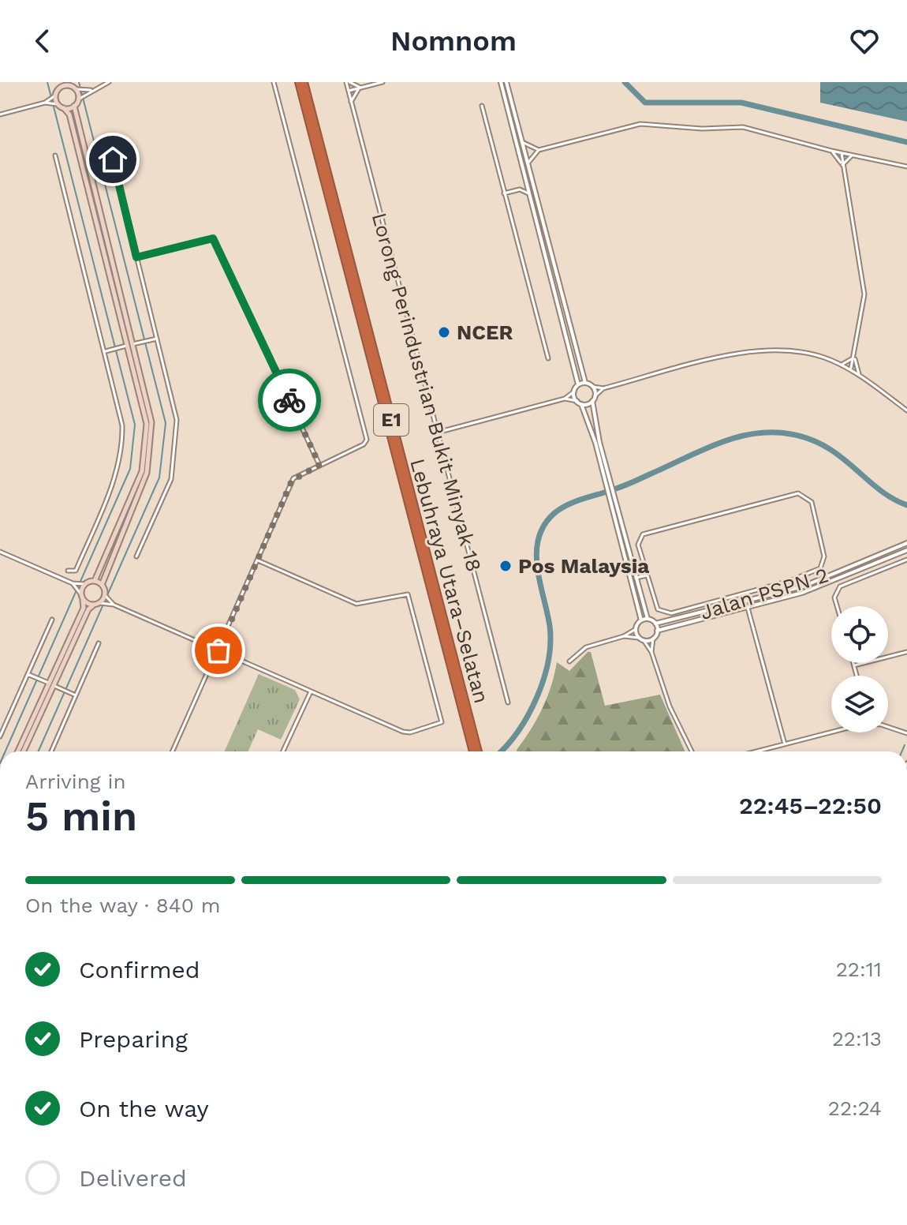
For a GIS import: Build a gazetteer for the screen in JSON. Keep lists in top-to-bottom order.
{
  "streets": {
    "highway": ["E1", "Lebuhraya Utara–Selatan"],
    "street": ["Lorong Perindustrian Bukit Minyak 18", "Jalan PSPN 2"]
  },
  "places": ["NCER", "Pos Malaysia"],
  "page": {
    "header": "Nomnom",
    "heading": ["5 min", "Arriving in", "22:45–22:50"],
    "bar": "On the way · 840 m",
    "list": [
      ["Confirmed", "22:11"],
      ["Preparing", "22:13"],
      ["On the way", "22:24"],
      "Delivered"
    ]
  }
}
